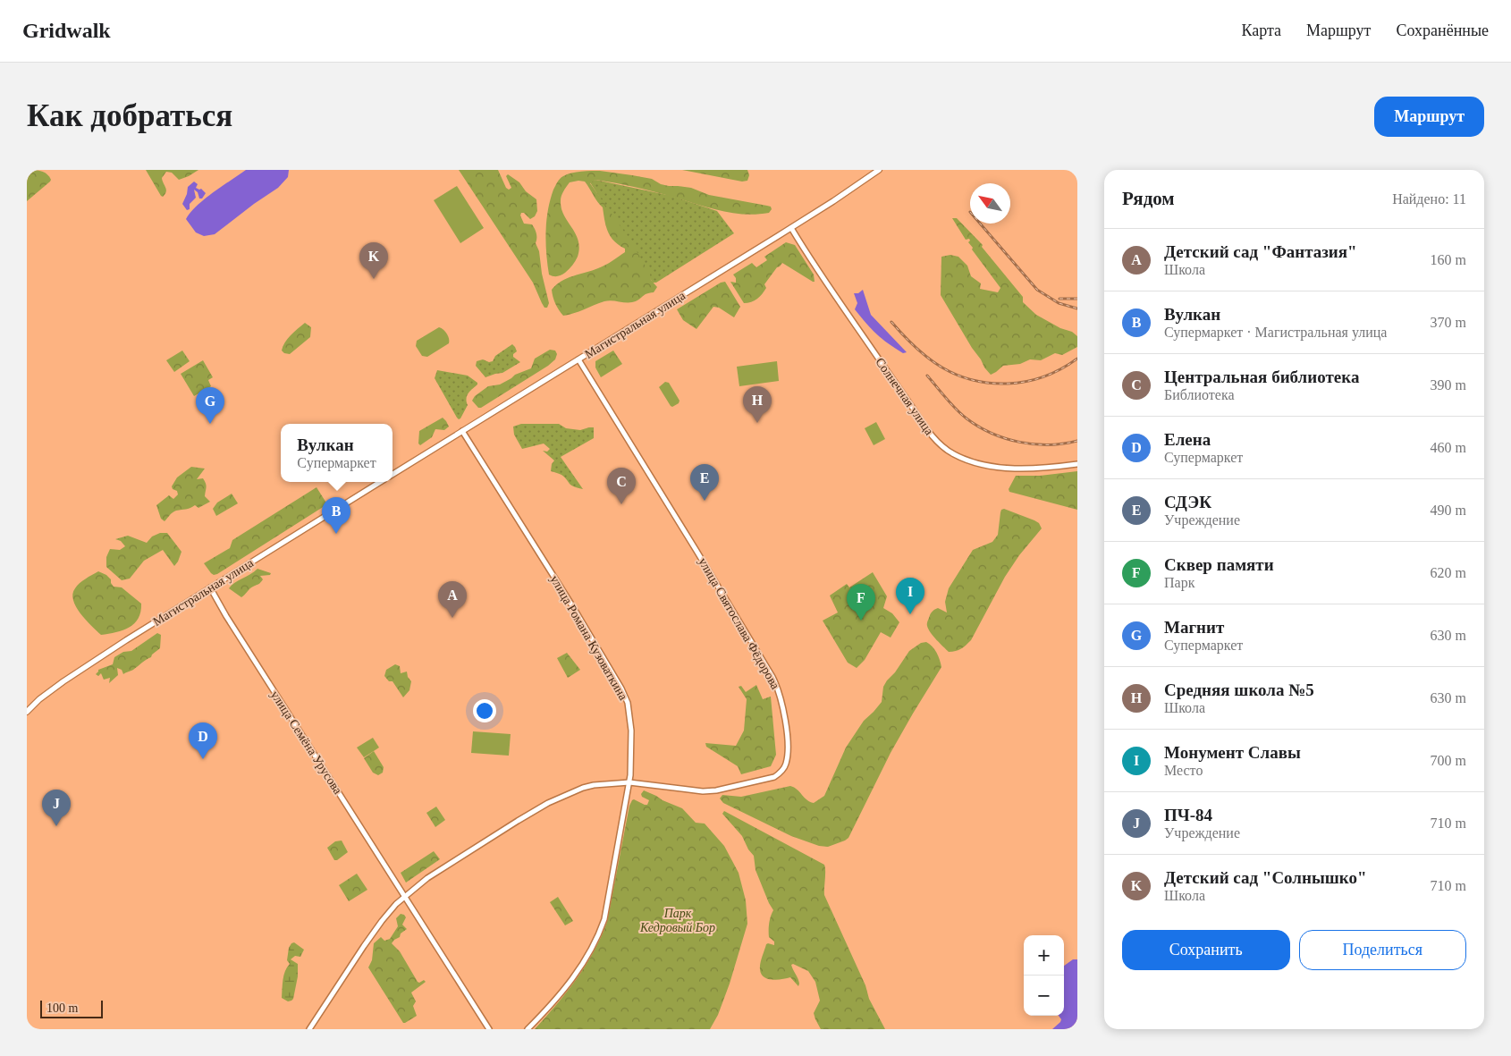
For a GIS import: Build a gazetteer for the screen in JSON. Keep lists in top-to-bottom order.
{
  "streets": {
    "main road": ["Магистральная улица"],
    "street": [
      "Солнечная улица",
      "улица Святослава Фёдорова",
      "улица Романа Кузоваткина",
      "улица Семёна Урусова"
    ]
  },
  "crossings": [
    ["Магистральная улица", "Солнечная улица"],
    ["Магистральная улица", "улица Святослава Фёдорова"],
    ["Магистральная улица", "улица Романа Кузоваткина"],
    ["Магистральная улица", "улица Семёна Урусова"],
    ["улица Святослава Фёдорова", "улица Романа Кузоваткина"],
    ["улица Святослава Фёдорова", "улица Семёна Урусова"]
  ],
  "parks": ["Парк Кедровый Бор"],
  "scale_bar": "100 m",
  "north": "top left",
  "page": {
    "header": "Gridwalk",
    "nav": ["Карта", "Маршрут", "Сохранённые"],
    "buttons": [
      "Маршрут",
      ["Сохранить", "Поделиться"]
    ],
    "title": "Как добраться",
    "heading": ["Рядом", "Найдено: 11"],
    "list": [
      {
        "mark": "A",
        "name": "Детский сад \"Фантазия\"",
        "note": "Школа",
        "value": "160 m"
      },
      {
        "mark": "B",
        "name": "Вулкан",
        "note": "Супермаркет · Магистральная улица",
        "value": "370 m"
      },
      {
        "mark": "C",
        "name": "Центральная библиотека",
        "note": "Библиотека",
        "value": "390 m"
      },
      {
        "mark": "D",
        "name": "Елена",
        "note": "Супермаркет",
        "value": "460 m"
      },
      {
        "mark": "E",
        "name": "СДЭК",
        "note": "Учреждение",
        "value": "490 m"
      },
      {
        "mark": "F",
        "name": "Сквер памяти",
        "note": "Парк",
        "value": "620 m"
      },
      {
        "mark": "G",
        "name": "Магнит",
        "note": "Супермаркет",
        "value": "630 m"
      },
      {
        "mark": "H",
        "name": "Средняя школа №5",
        "note": "Школа",
        "value": "630 m"
      },
      {
        "mark": "I",
        "name": "Монумент Славы",
        "note": "Место",
        "value": "700 m"
      },
      {
        "mark": "J",
        "name": "ПЧ-84",
        "note": "Учреждение",
        "value": "710 m"
      },
      {
        "mark": "K",
        "name": "Детский сад \"Солнышко\"",
        "note": "Школа",
        "value": "710 m"
      }
    ],
    "pins": [
      "K",
      "H",
      "G",
      "E",
      "C",
      "B",
      "I",
      "A",
      "F",
      "D",
      "J"
    ],
    "popup": ["Вулкан", "Супермаркет"],
    "map_buttons": ["+", "−"],
    "scale": "100 m"
  }
}
